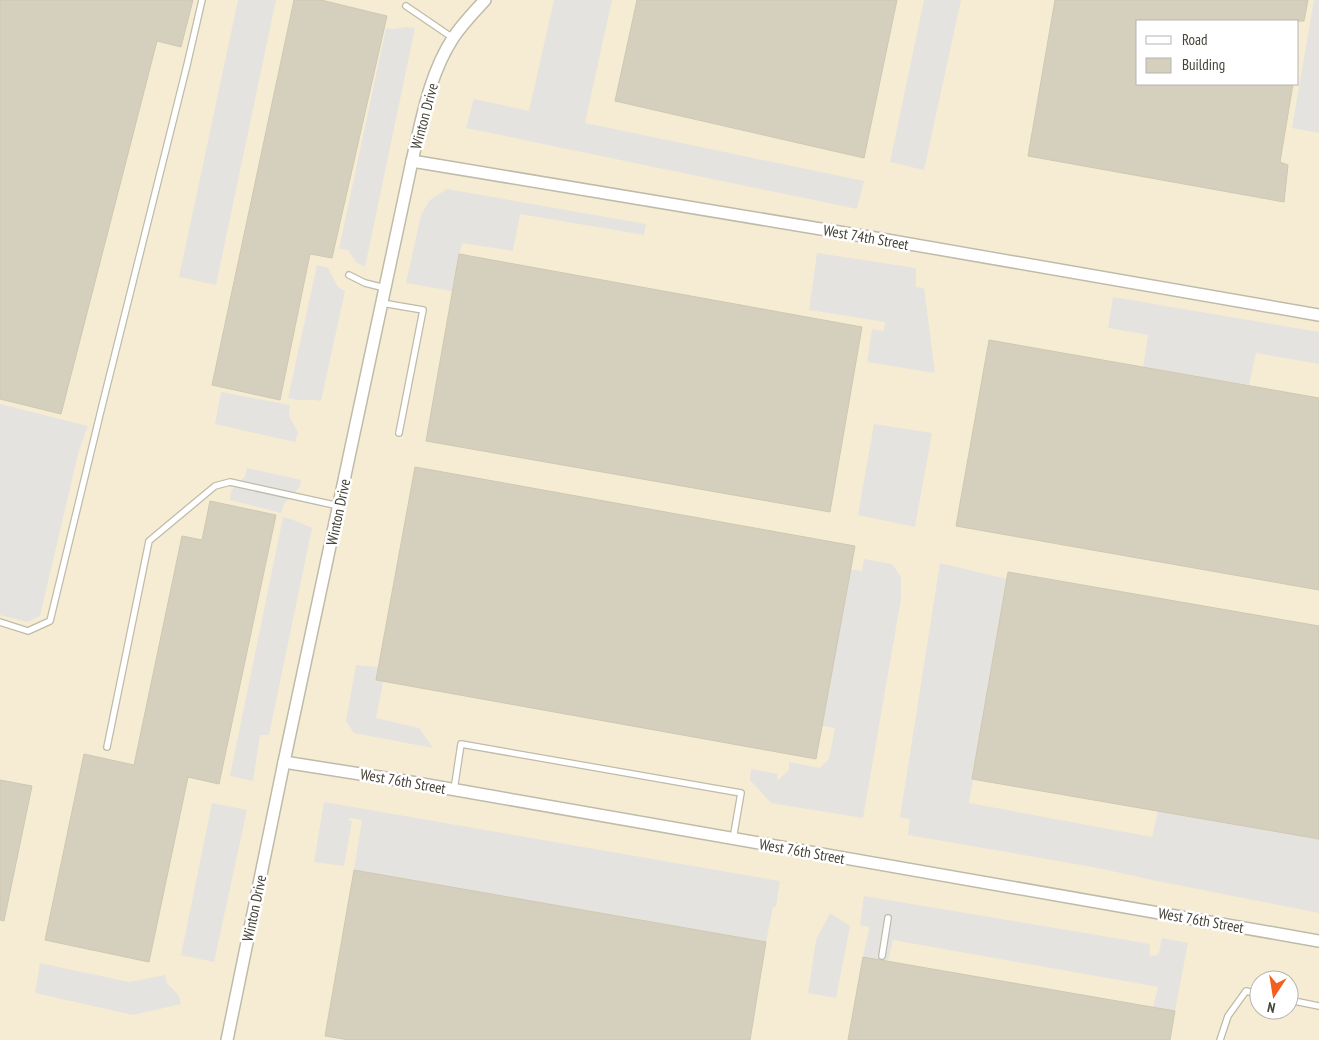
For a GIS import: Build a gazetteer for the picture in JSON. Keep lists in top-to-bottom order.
{
  "streets": {
    "street": ["Winton Drive", "West 74th Street", "West 76th Street"]
  },
  "crossings": [
    ["Winton Drive", "West 74th Street"],
    ["Winton Drive", "West 76th Street"]
  ],
  "legend": ["Road", "Building"],
  "north": "bottom"
}
